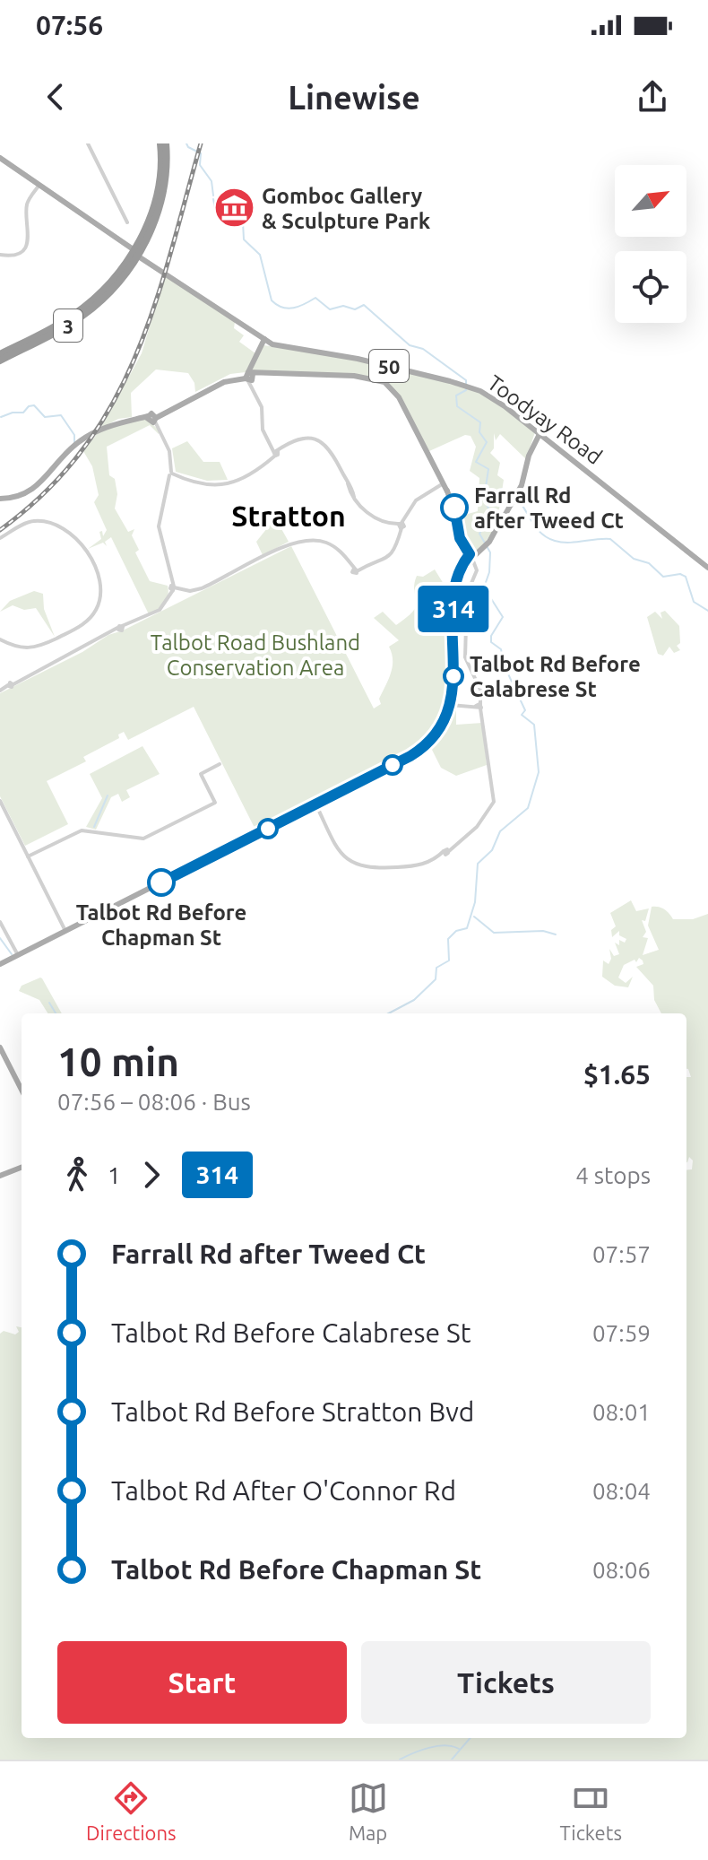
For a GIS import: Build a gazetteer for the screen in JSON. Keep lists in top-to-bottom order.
{
  "streets": {
    "highway": ["3"],
    "main road": ["50", "Toodyay Road"]
  },
  "crossings": [
    ["3", "Toodyay Road"]
  ],
  "districts": ["Stratton"],
  "parks": ["Talbot Road Bushland Conservation Area"],
  "places": {
    "museum": ["Gomboc Gallery & Sculpture Park"],
    "other": ["Farrall Rd after Tweed Ct", "Talbot Rd Before Calabrese St", "Talbot Rd Before Chapman St"]
  },
  "lines": ["bus line 314"],
  "north": "top right",
  "page": {
    "status": "07:56",
    "header": "Linewise",
    "on_map": "314",
    "heading": ["10 min", "07:56 – 08:06 · Bus", "$1.65"],
    "legs": ["1", "314", "4 stops"],
    "list": [
      {
        "name": "Farrall Rd after Tweed Ct",
        "value": "07:57"
      },
      {
        "name": "Talbot Rd Before Calabrese St",
        "value": "07:59"
      },
      {
        "name": "Talbot Rd Before Stratton Bvd",
        "value": "08:01"
      },
      {
        "name": "Talbot Rd After O'Connor Rd",
        "value": "08:04"
      },
      {
        "name": "Talbot Rd Before Chapman St",
        "value": "08:06"
      }
    ],
    "buttons": ["Start", "Tickets"],
    "tabs": ["Directions", "Map", "Tickets"]
  }
}
